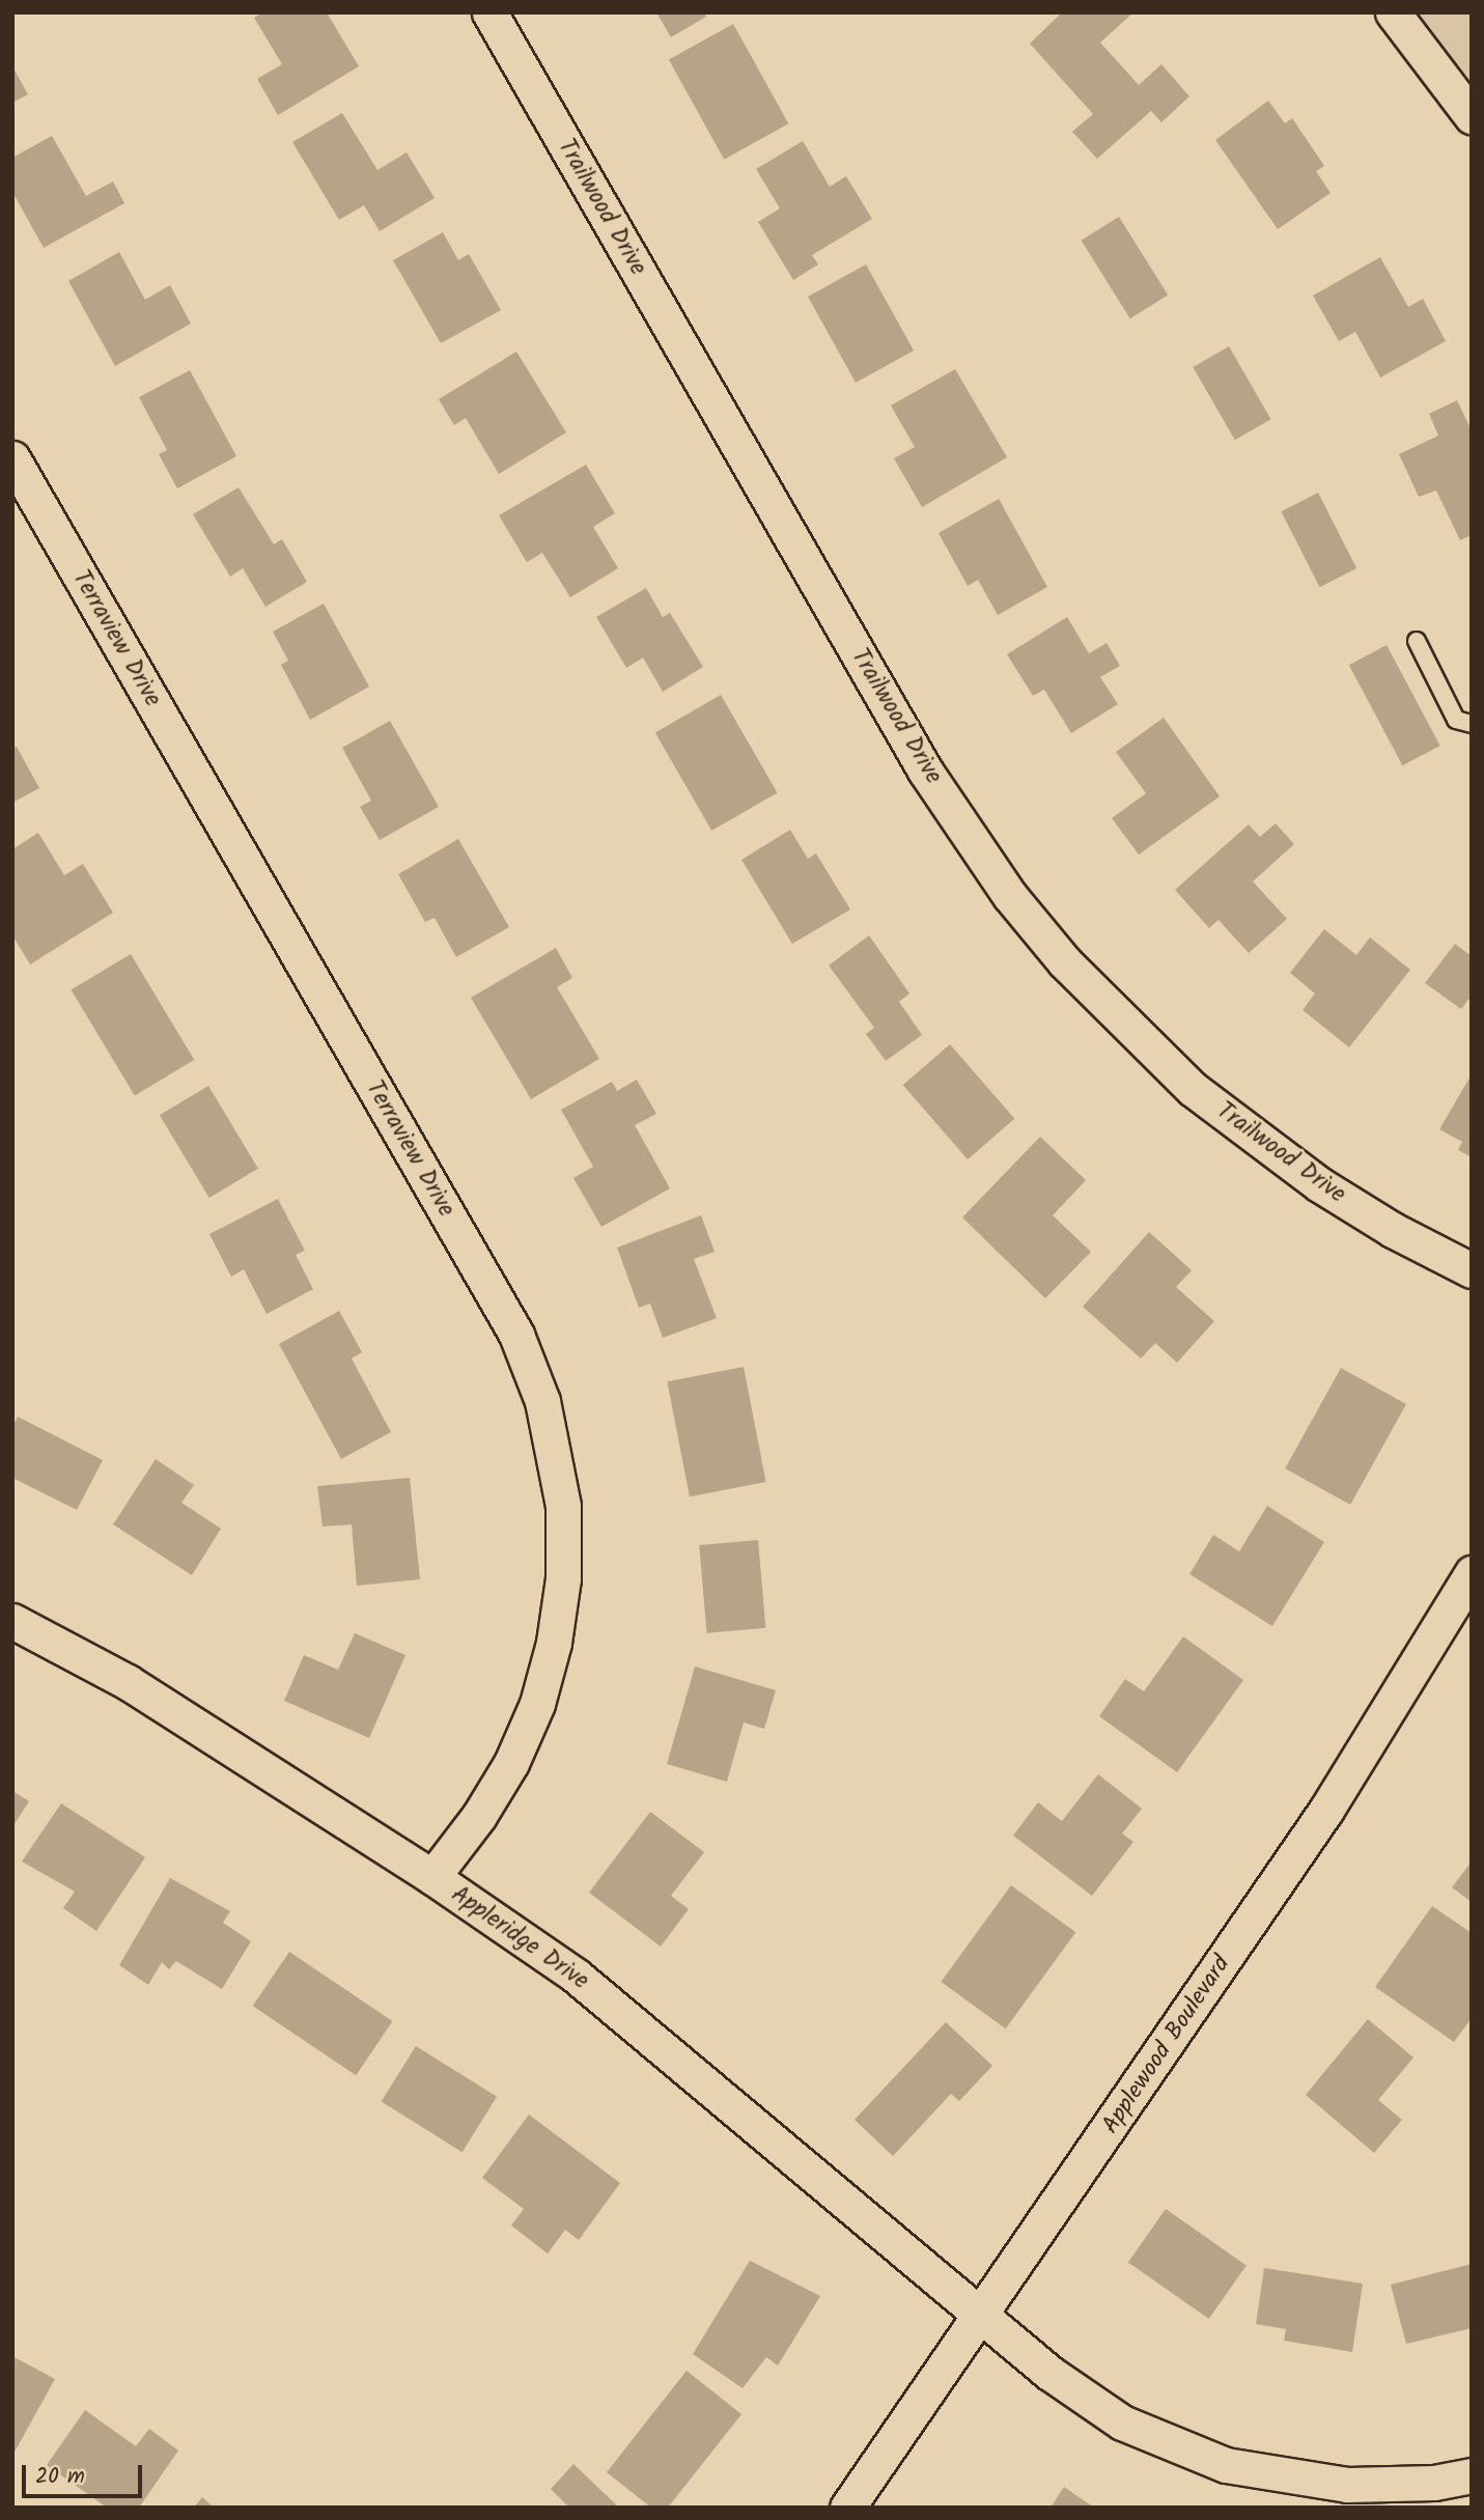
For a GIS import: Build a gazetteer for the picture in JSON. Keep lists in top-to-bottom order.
{
  "streets": {
    "street": [
      "Trailwood Drive",
      "Terraview Drive",
      "Appleridge Drive",
      "Applewood Boulevard"
    ]
  },
  "crossings": [
    ["Terraview Drive", "Appleridge Drive"],
    ["Appleridge Drive", "Applewood Boulevard"]
  ],
  "scale_bar": "20 m"
}
